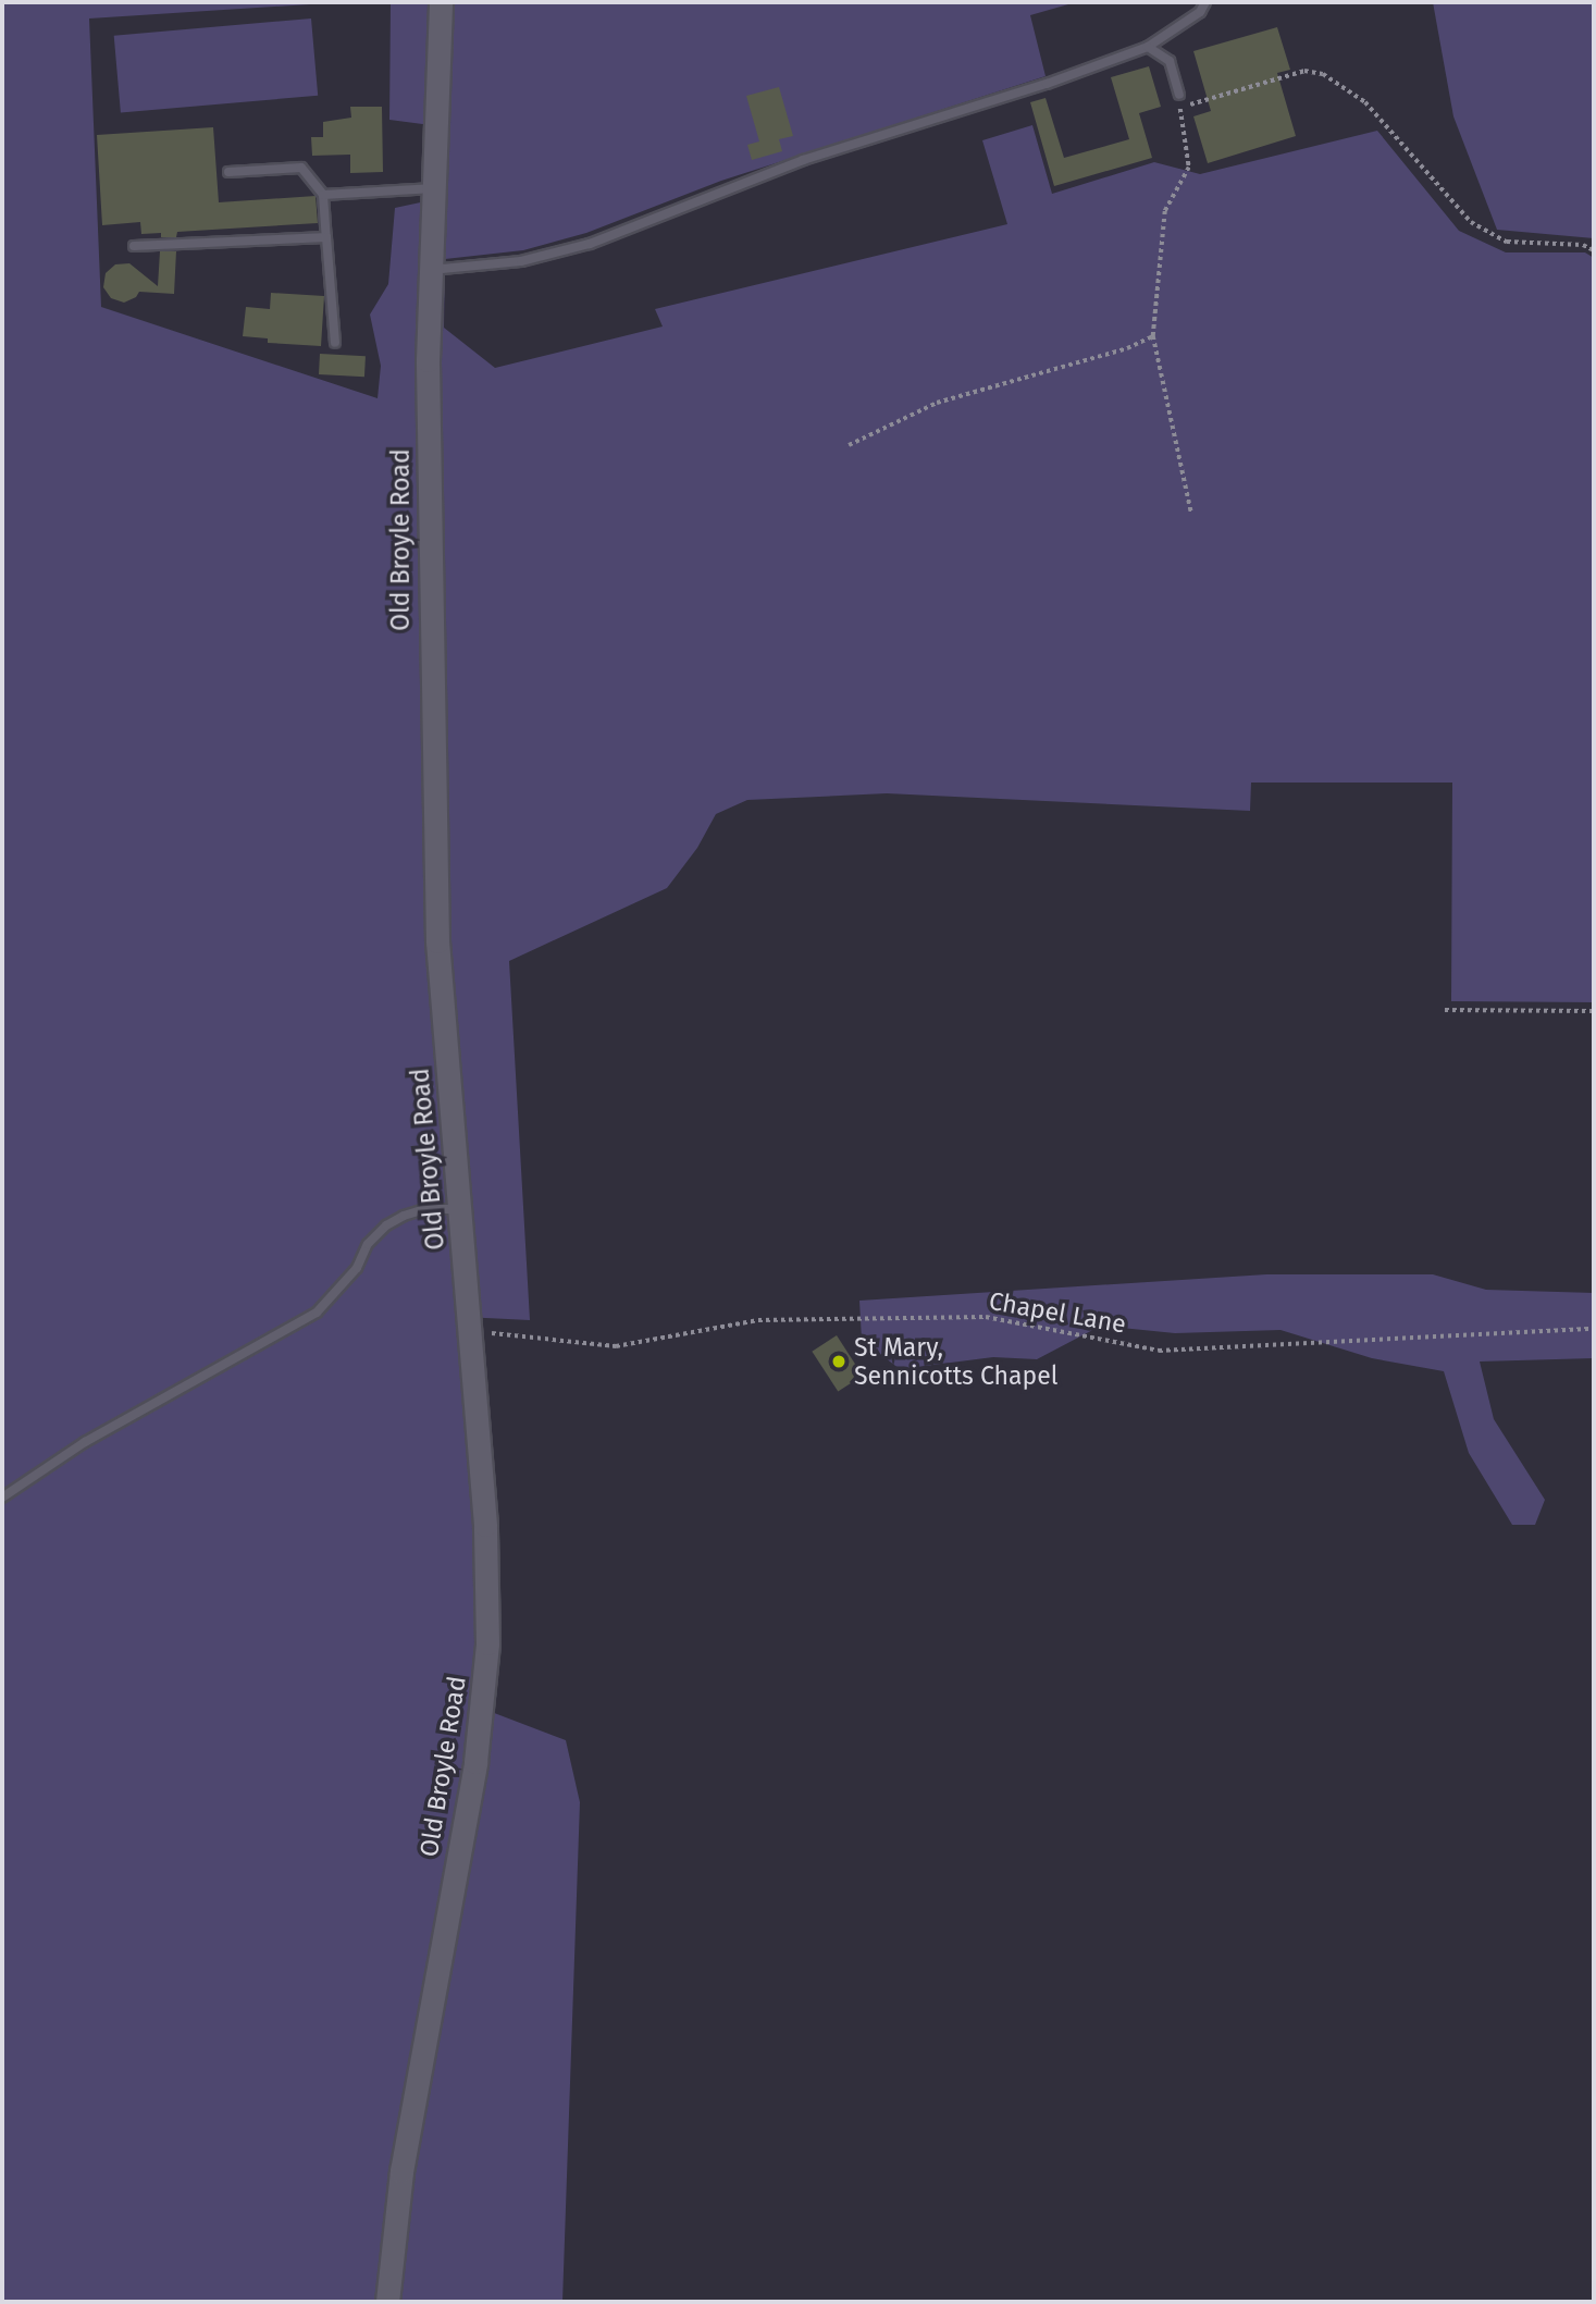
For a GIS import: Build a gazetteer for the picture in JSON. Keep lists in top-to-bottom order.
{
  "streets": {
    "main road": ["Old Broyle Road"],
    "path": ["Chapel Lane"]
  },
  "crossings": [
    ["Old Broyle Road", "Chapel Lane"]
  ],
  "places": ["St Mary, Sennicotts Chapel"]
}
